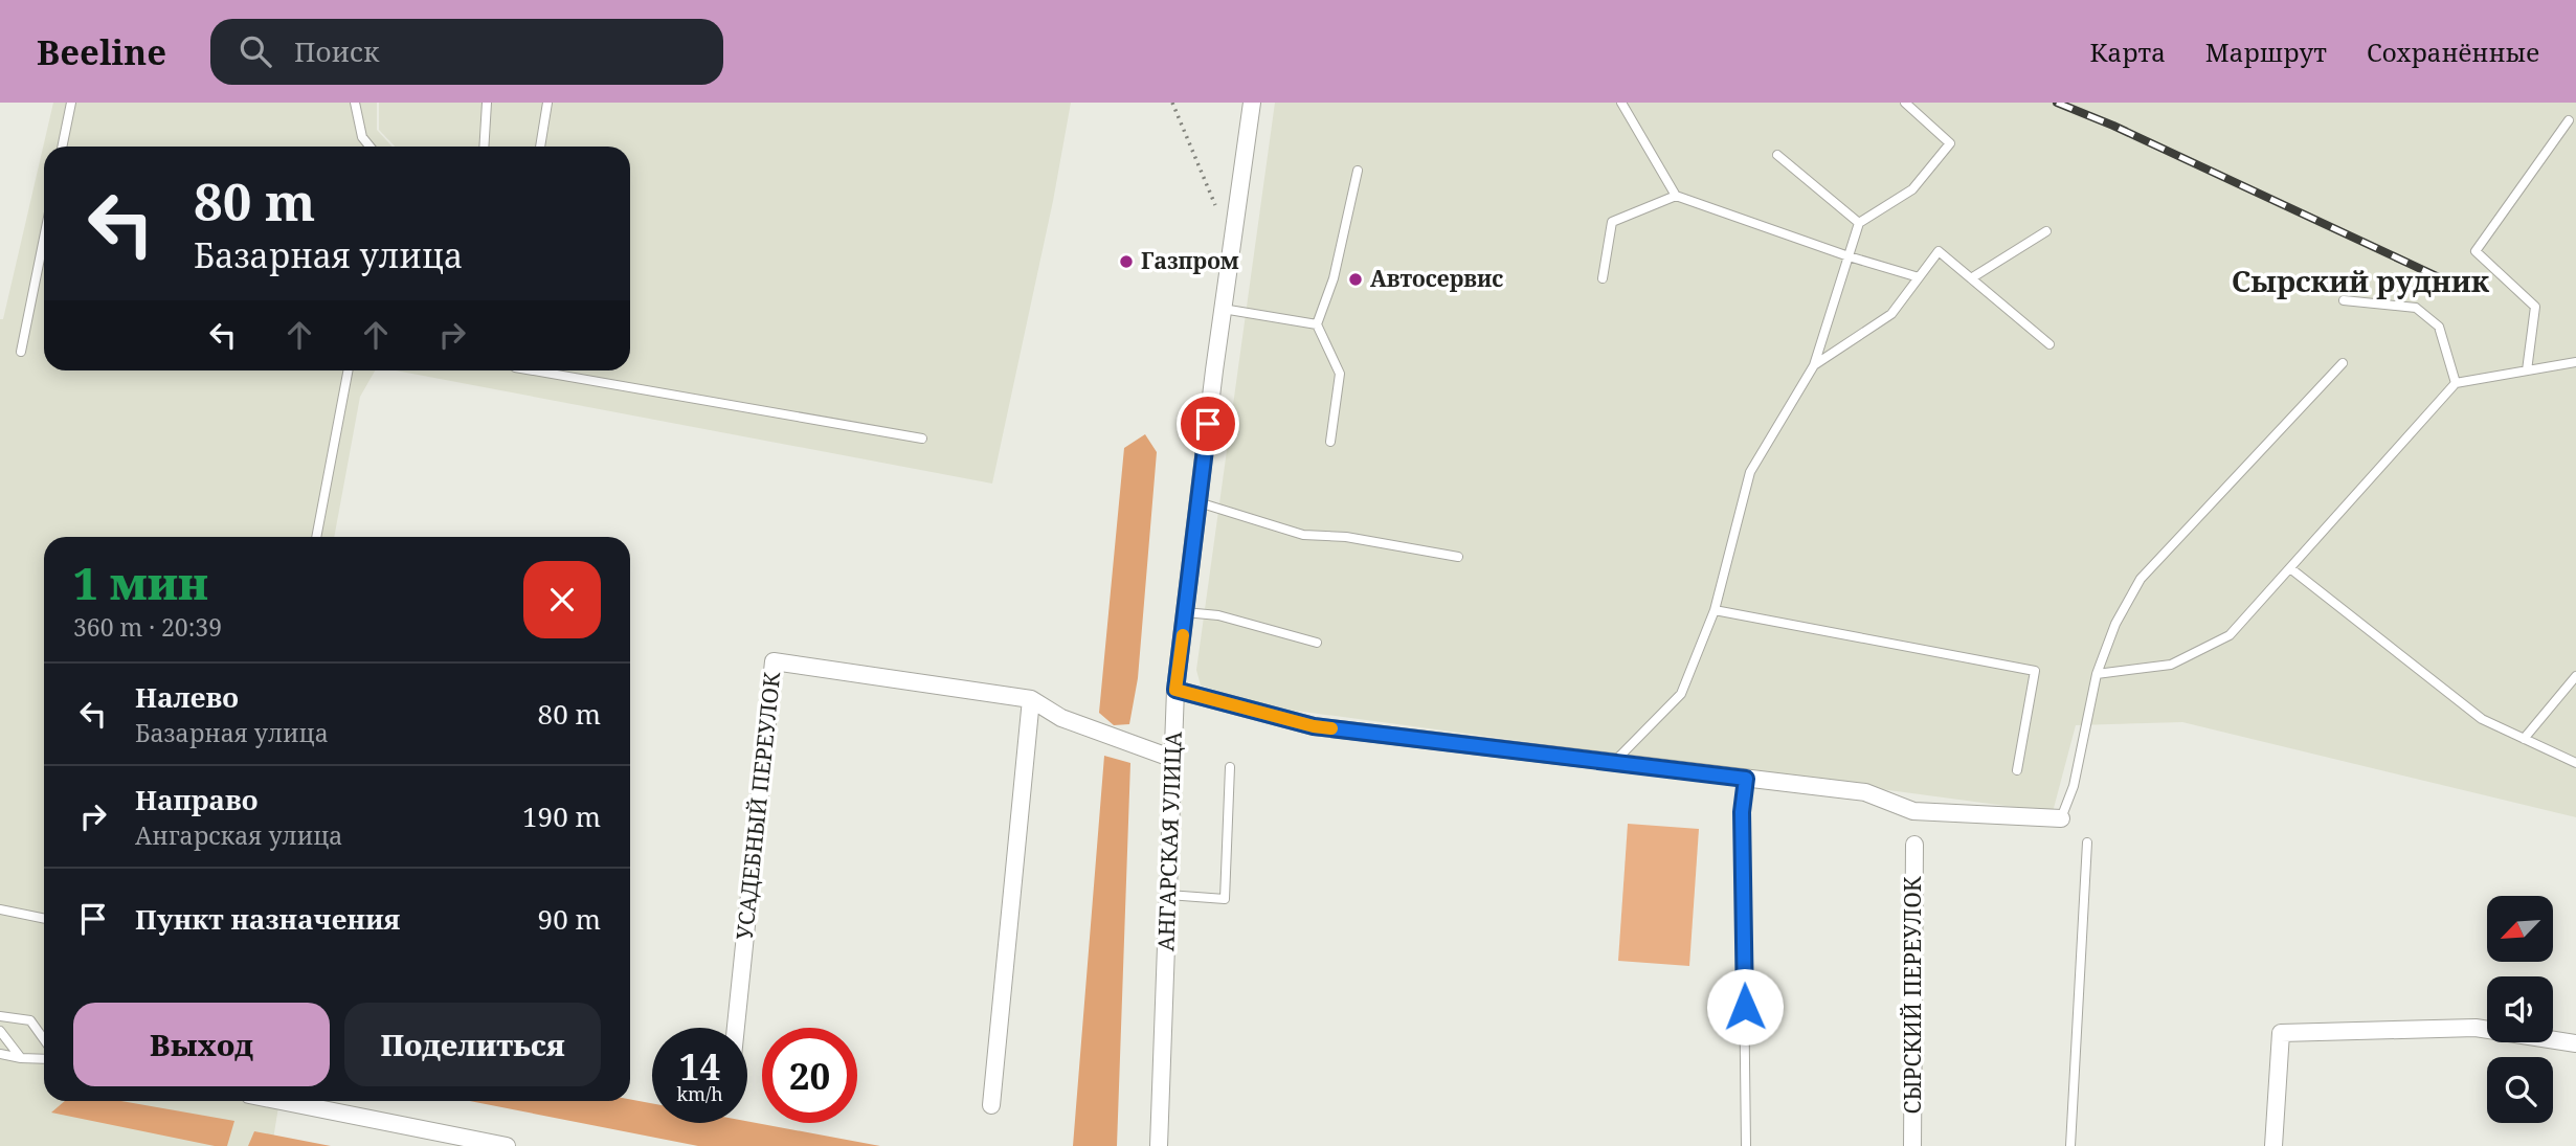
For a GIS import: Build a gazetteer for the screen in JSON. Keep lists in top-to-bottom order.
{
  "streets": {
    "street": ["УСАДЕБНЫЙ ПЕРЕУЛОК", "АНГАРСКАЯ УЛИЦА", "СЫРСКИЙ ПЕРЕУЛОК"]
  },
  "crossings": [
    ["УСАДЕБНЫЙ ПЕРЕУЛОК", "АНГАРСКАЯ УЛИЦА"]
  ],
  "districts": ["Сырский рудник"],
  "places": ["Газпром", "Автосервис"],
  "north": "bottom left",
  "page": {
    "header": "Beeline",
    "search": "Поиск",
    "nav": ["Карта", "Маршрут", "Сохранённые"],
    "turn": ["80 m", "Базарная улица"],
    "heading": ["1 мин", "360 m · 20:39"],
    "list": [
      {
        "name": "Налево",
        "note": "Базарная улица",
        "value": "80 m"
      },
      {
        "name": "Направо",
        "note": "Ангарская улица",
        "value": "190 m"
      },
      {
        "name": "Пункт назначения",
        "value": "90 m"
      }
    ],
    "buttons": ["Выход", "Поделиться"],
    "speed": "14 km/h",
    "limit": "20"
  }
}
